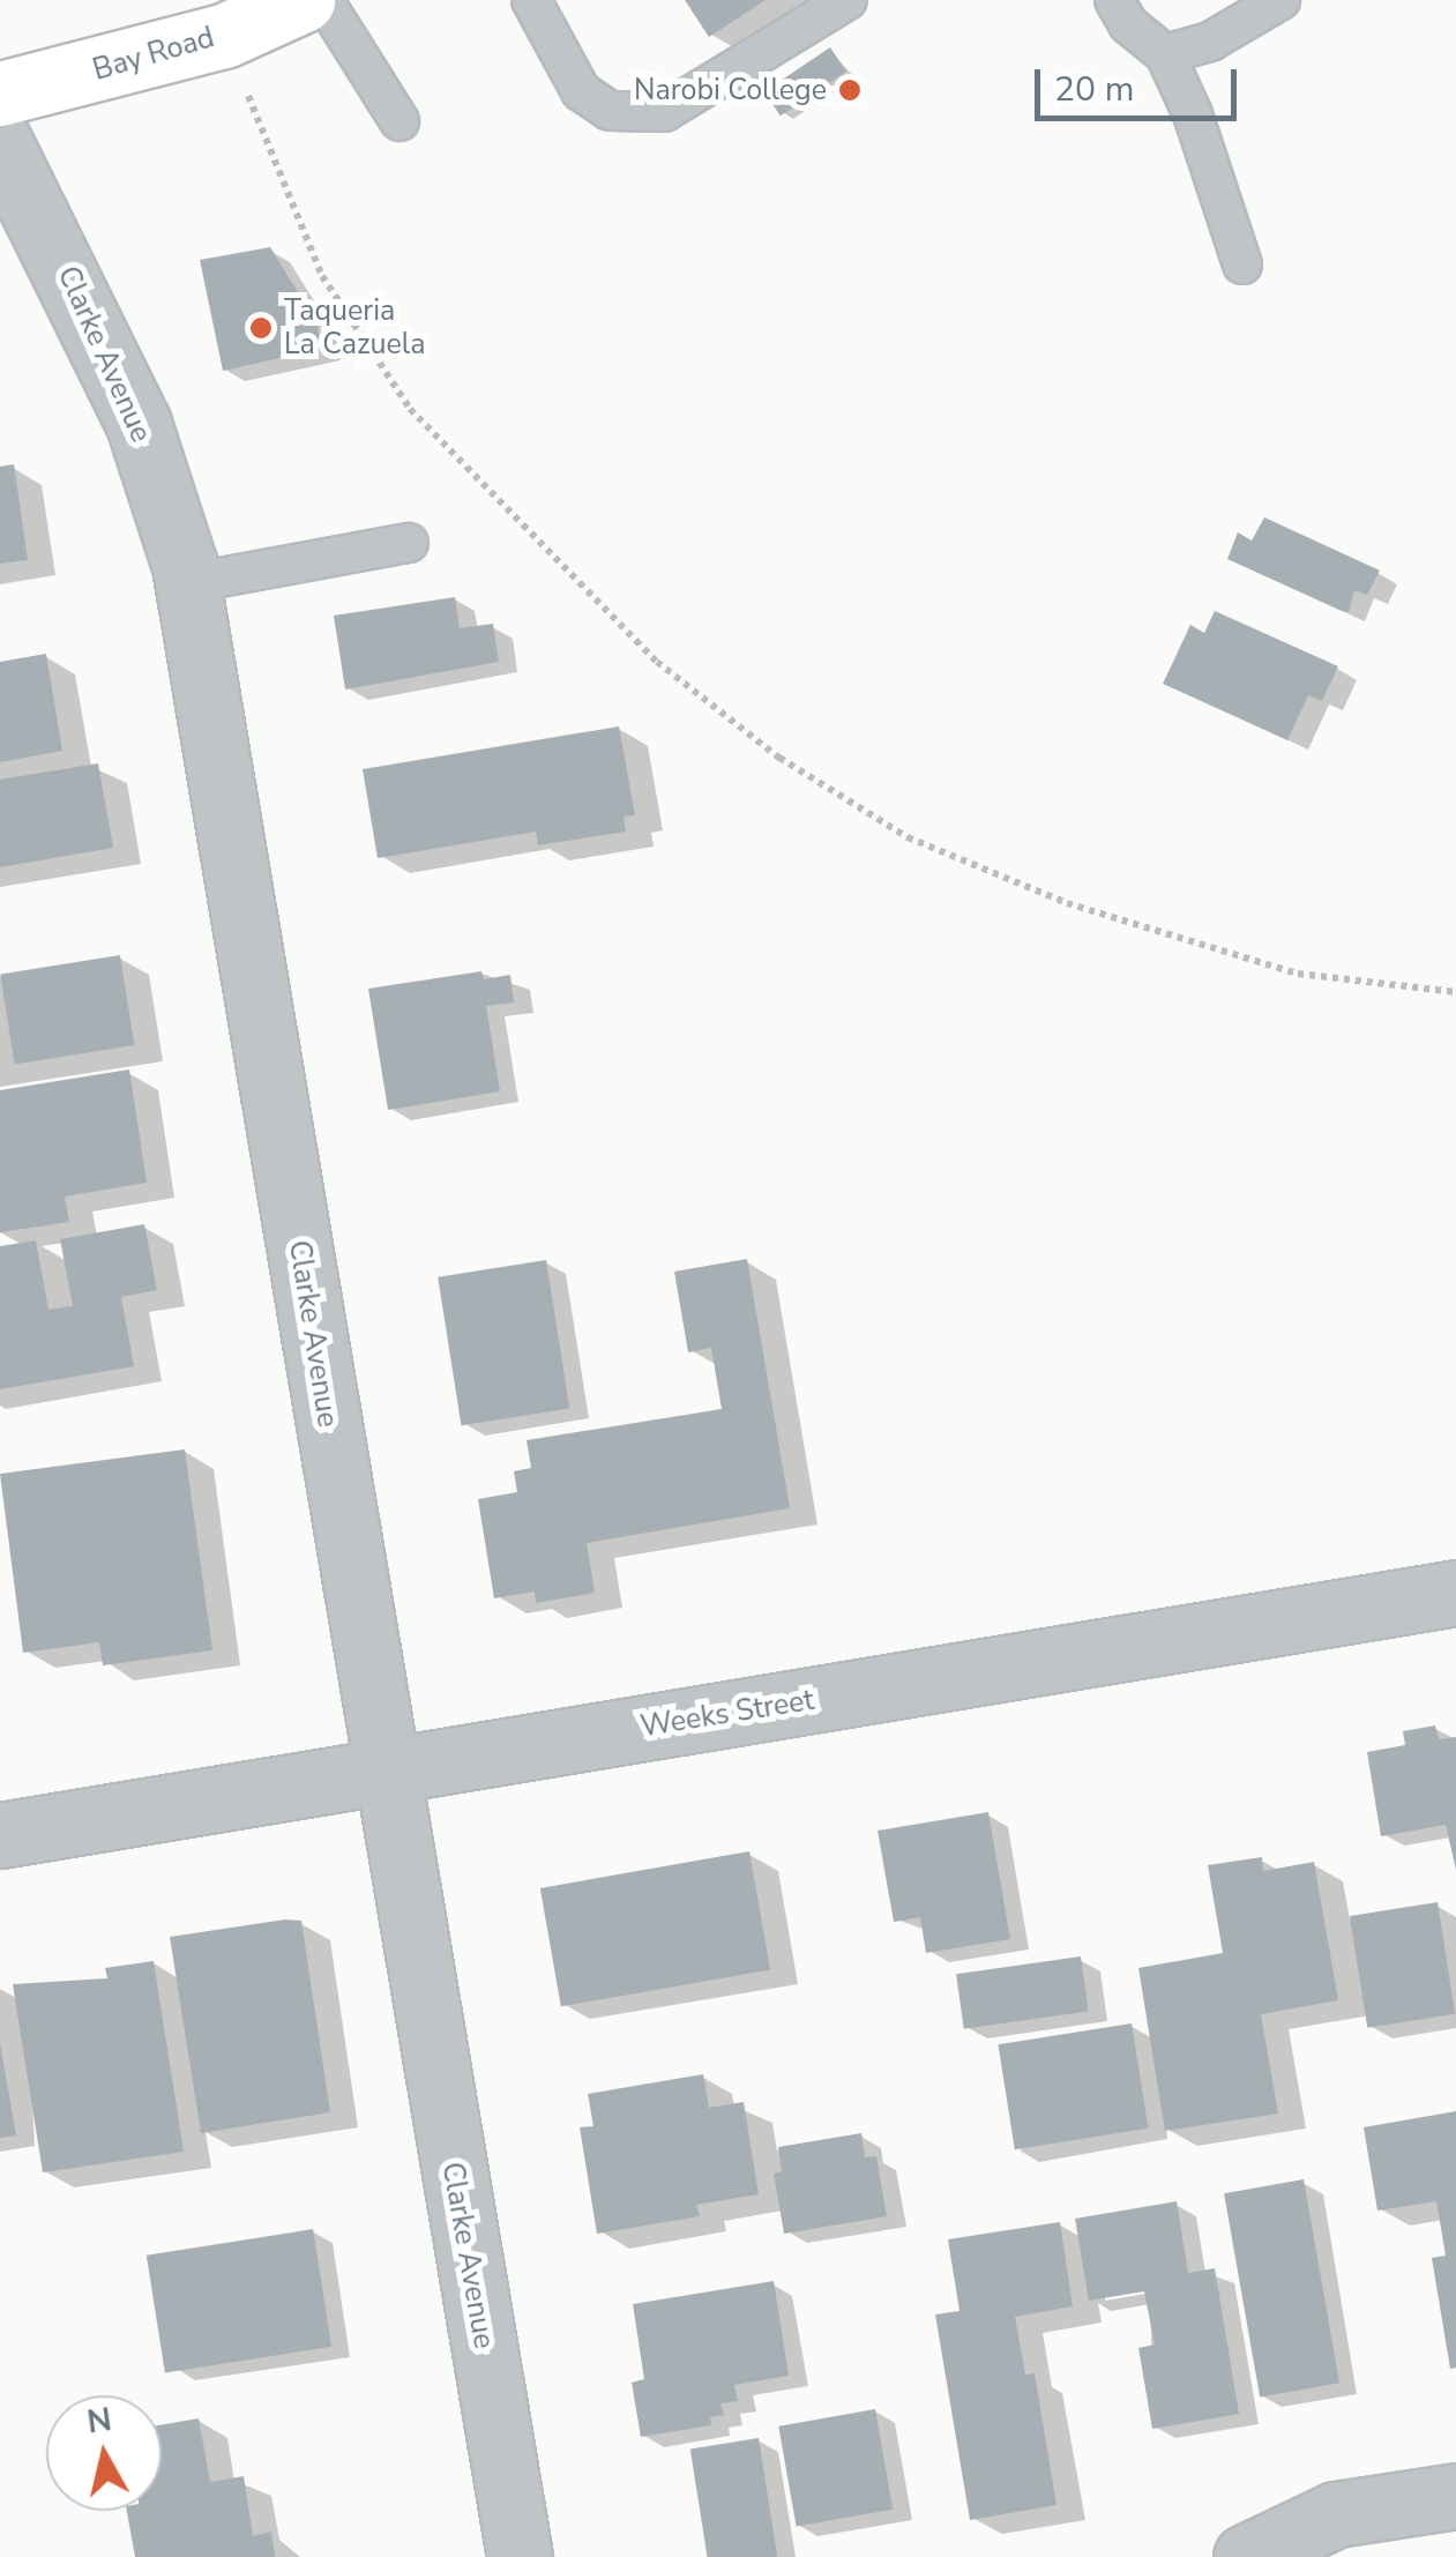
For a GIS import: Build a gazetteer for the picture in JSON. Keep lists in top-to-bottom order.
{
  "streets": {
    "main road": ["Bay Road"],
    "street": ["Clarke Avenue", "Weeks Street"]
  },
  "crossings": [
    ["Clarke Avenue", "Weeks Street"]
  ],
  "places": ["Narobi College", "Taqueria La Cazuela"],
  "scale_bar": "20 m",
  "north": "top"
}
